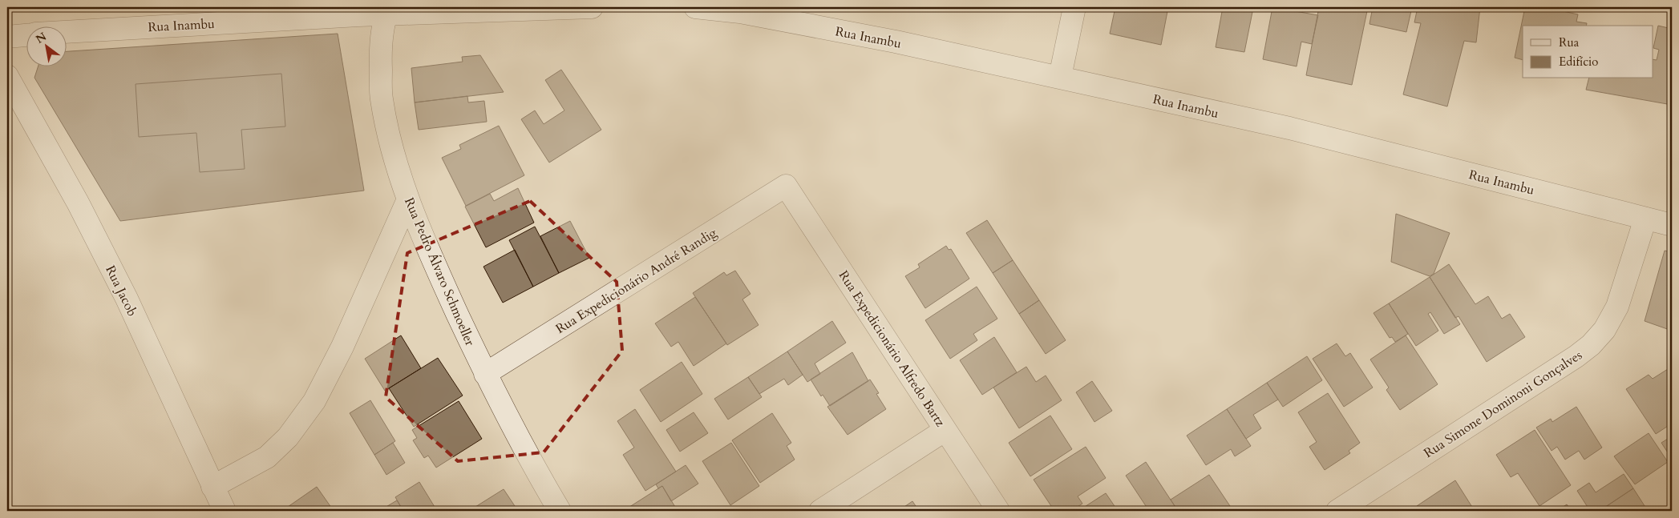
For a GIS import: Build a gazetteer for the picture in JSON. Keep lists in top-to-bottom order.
{
  "streets": {
    "street": [
      "Rua Inambu",
      "Rua Pedro Álvaro Schmoeller",
      "Rua Expedicionário André Randig",
      "Rua Jacob",
      "Rua Expedicionário Alfredo Bartz",
      "Rua Simone Dominoni Gonçalves"
    ]
  },
  "crossings": [
    ["Rua Inambu", "Rua Pedro Álvaro Schmoeller"],
    ["Rua Inambu", "Rua Simone Dominoni Gonçalves"],
    ["Rua Pedro Álvaro Schmoeller", "Rua Expedicionário André Randig"],
    ["Rua Expedicionário André Randig", "Rua Expedicionário Alfredo Bartz"]
  ],
  "legend": ["Rua", "Edifício"],
  "north": "top left"
}
